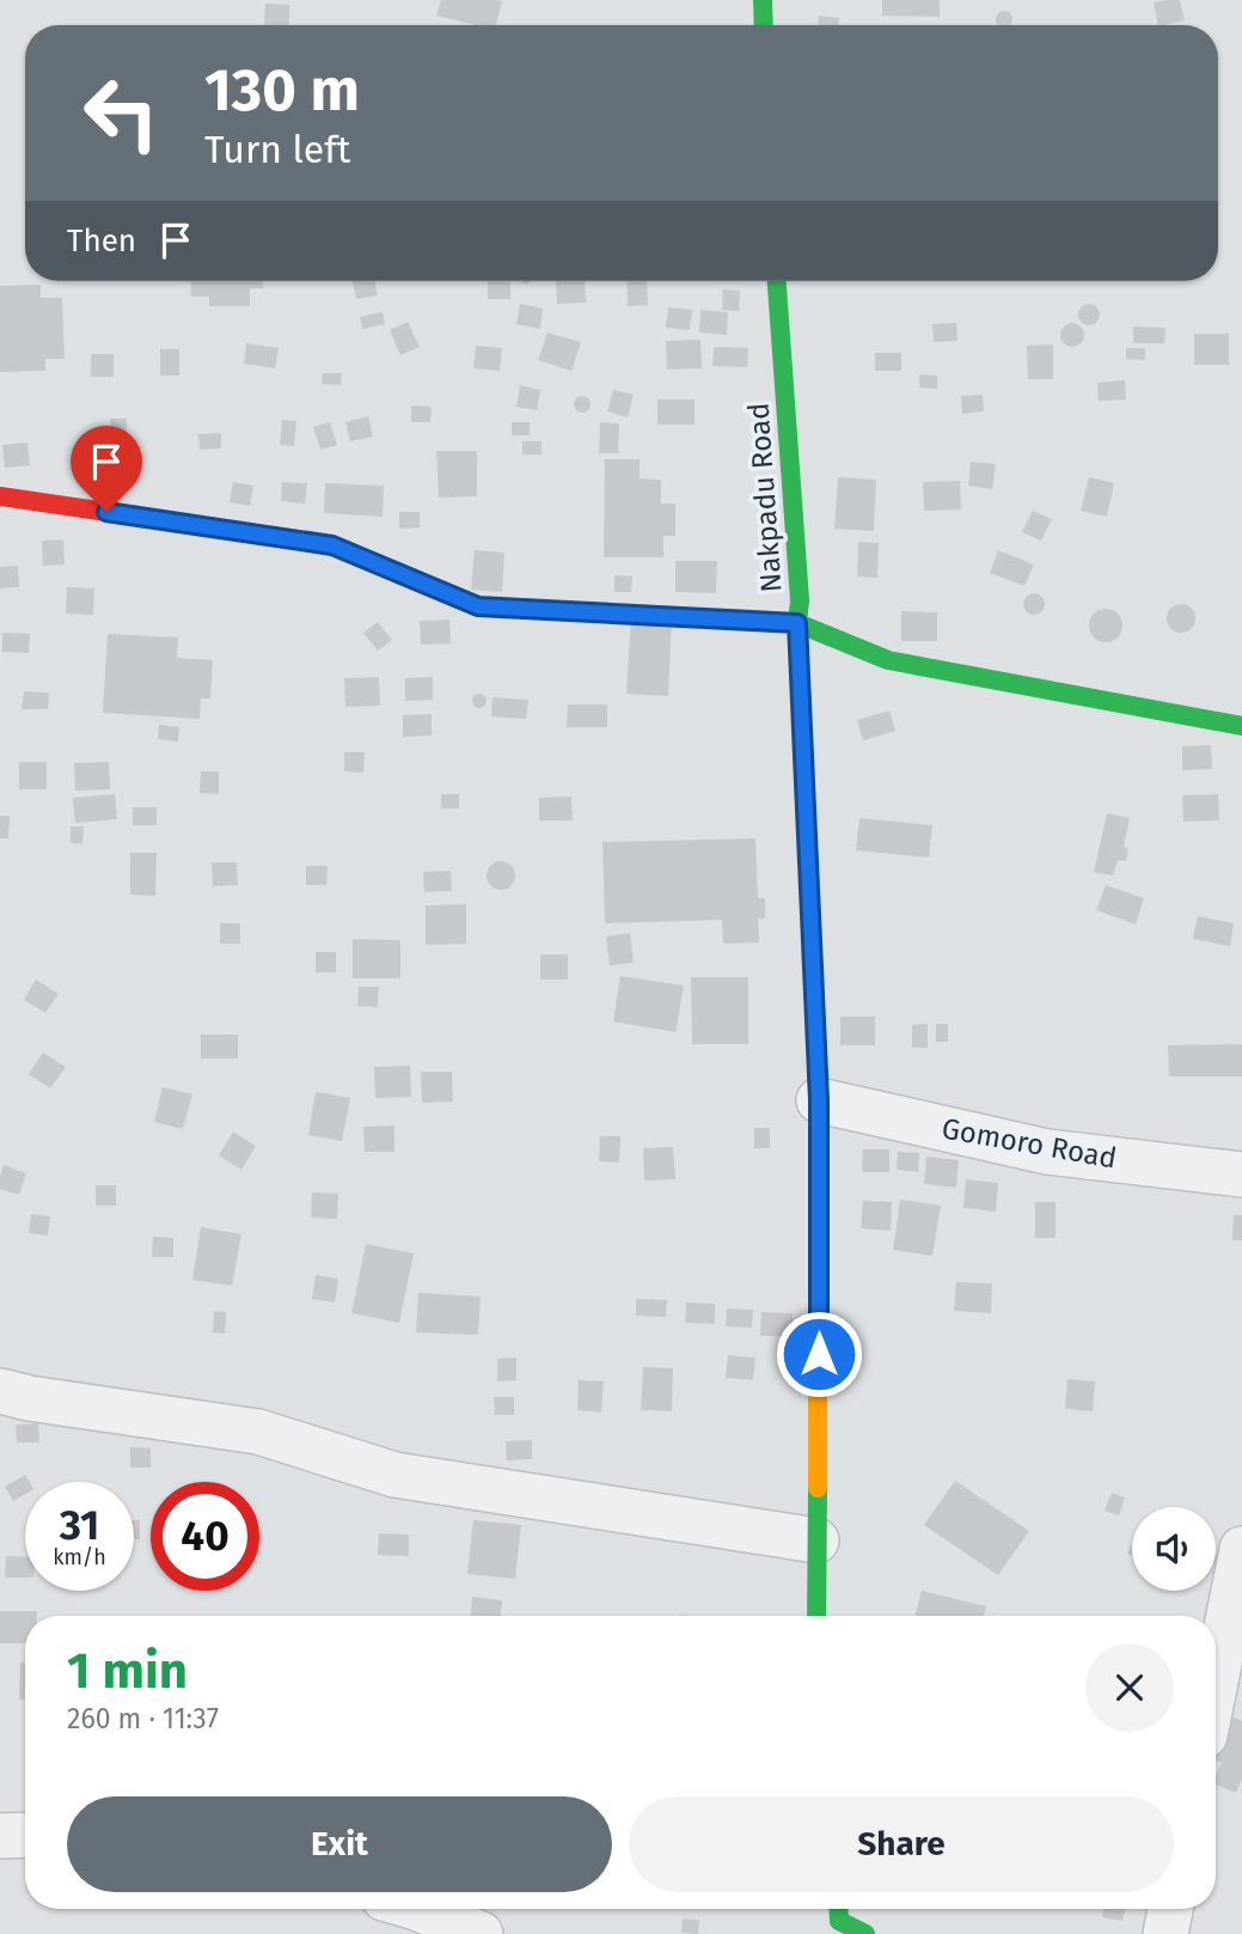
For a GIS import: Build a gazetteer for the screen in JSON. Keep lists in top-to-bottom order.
{
  "streets": {
    "street": ["Nakpadu Road", "Gomoro Road"]
  },
  "crossings": [
    ["Nakpadu Road", "Gomoro Road"]
  ],
  "page": {
    "turn": ["130 m", "Turn left"],
    "then": "Then",
    "speed": "31 km/h",
    "limit": "40",
    "heading": ["1 min", "260 m · 11:37"],
    "buttons": ["Exit", "Share"]
  }
}
